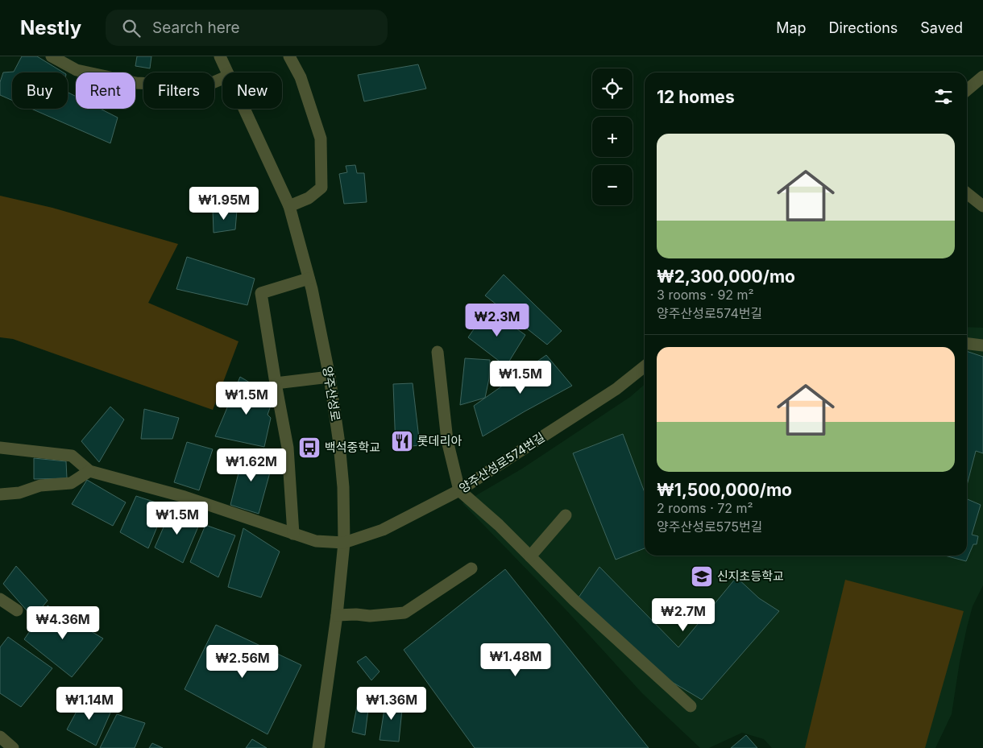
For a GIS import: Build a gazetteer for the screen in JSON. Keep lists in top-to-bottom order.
{
  "streets": {
    "street": ["양주산성로", "양주산성로574번길"]
  },
  "crossings": [
    ["양주산성로", "양주산성로574번길"]
  ],
  "places": {
    "restaurant": ["롯데리아"],
    "bus stop": ["백석중학교"],
    "school or university": ["신지초등학교"]
  },
  "page": {
    "header": "Nestly",
    "search": "Search here",
    "nav": ["Map", "Directions", "Saved"],
    "map_buttons": ["+", "−"],
    "chip": [
      "Buy",
      "Rent",
      "Filters",
      "New"
    ],
    "heading": "12 homes",
    "list": [
      {
        "name": "₩2,300,000/mo",
        "note": "3 rooms · 92 m² · 양주산성로574번길"
      },
      {
        "name": "₩1,500,000/mo",
        "note": "2 rooms · 72 m² · 양주산성로575번길"
      }
    ],
    "price": [
      "₩1.95M",
      "₩2.3M",
      "₩1.5M",
      "₩1.5M",
      "₩1.62M",
      "₩1.5M",
      "₩2.7M",
      "₩4.36M",
      "₩1.48M",
      "₩2.56M",
      "₩1.14M",
      "₩1.36M"
    ]
  }
}
